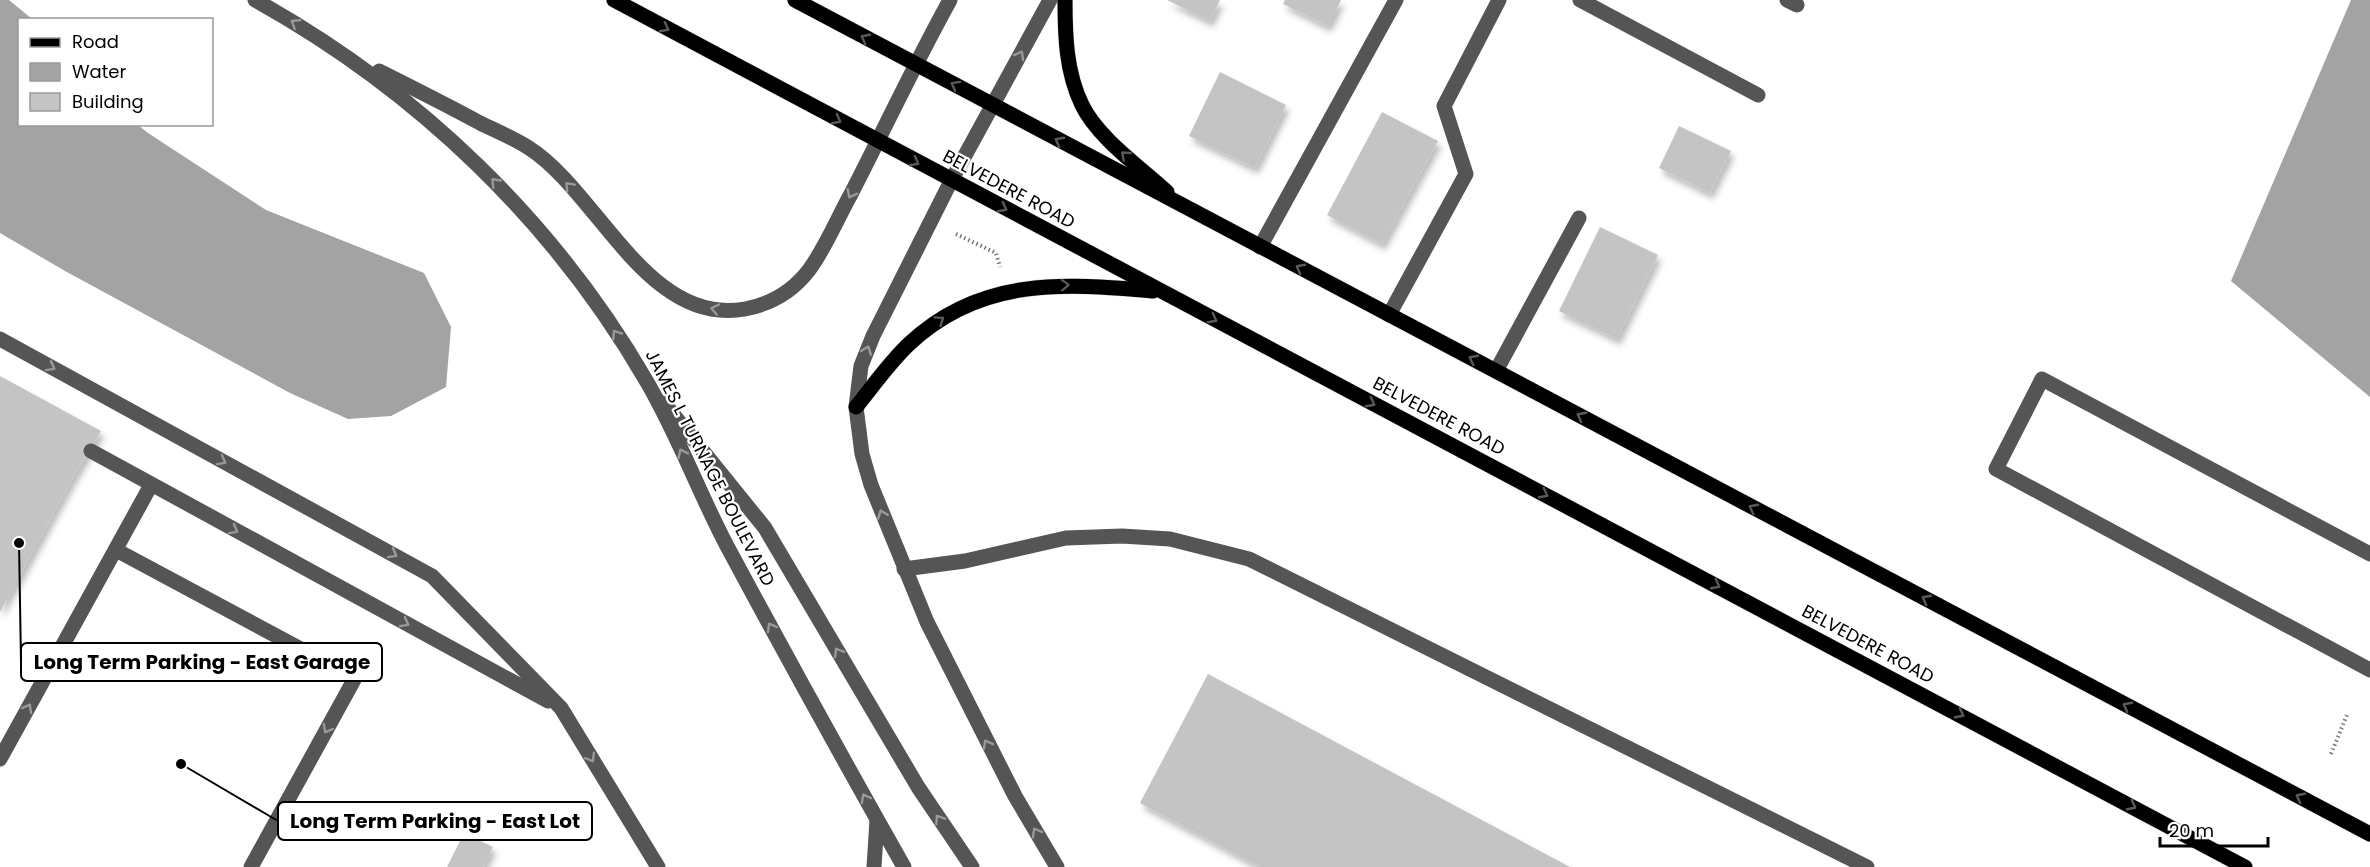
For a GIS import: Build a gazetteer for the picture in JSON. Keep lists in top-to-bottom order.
{
  "streets": {
    "main road": ["BELVEDERE ROAD"],
    "street": ["JAMES L TURNAGE BOULEVARD"]
  },
  "places": ["Long Term Parking - East Garage", "Long Term Parking - East Lot"],
  "legend": ["Road", "Water", "Building"],
  "scale_bar": "20 m"
}
